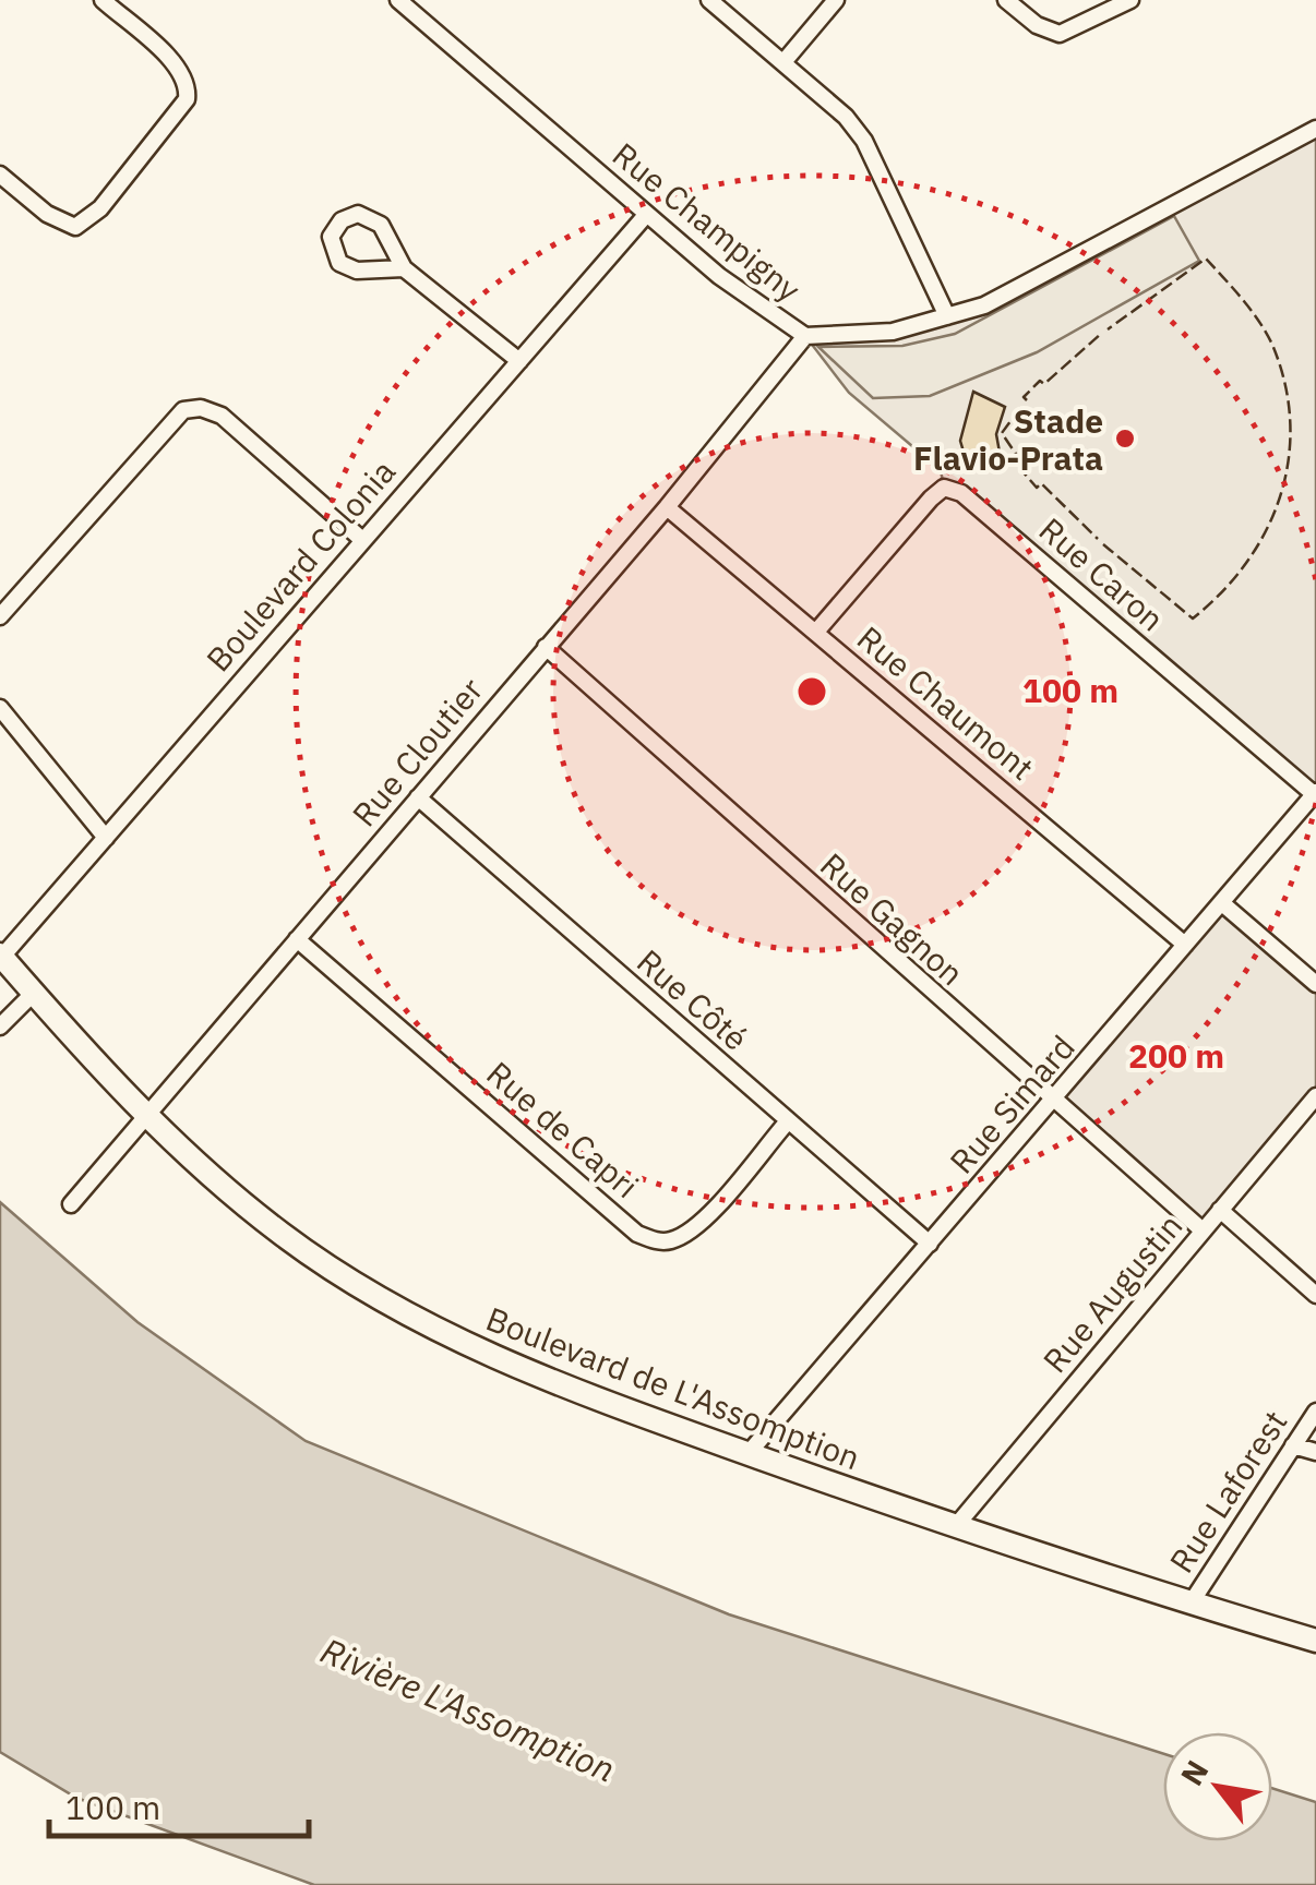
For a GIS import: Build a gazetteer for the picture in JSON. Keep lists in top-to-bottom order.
{
  "streets": {
    "street": [
      "Rue Champigny",
      "Boulevard Colonia",
      "Rue Caron",
      "Rue Chaumont",
      "Rue Cloutier",
      "Rue Gagnon",
      "Rue Côté",
      "Rue Simard",
      "Rue de Capri",
      "Rue Augustin",
      "Boulevard de L'Assomption",
      "Rue Laforest"
    ]
  },
  "crossings": [
    ["Rue Champigny", "Boulevard Colonia"],
    ["Rue Champigny", "Rue Cloutier"],
    ["Boulevard Colonia", "Boulevard de L'Assomption"],
    ["Rue Caron", "Rue Chaumont"],
    ["Rue Caron", "Rue Simard"],
    ["Rue Chaumont", "Rue Cloutier"],
    ["Rue Chaumont", "Rue Simard"],
    ["Rue Cloutier", "Rue Gagnon"],
    ["Rue Cloutier", "Rue Côté"],
    ["Rue Cloutier", "Rue de Capri"],
    ["Rue Cloutier", "Boulevard de L'Assomption"],
    ["Rue Gagnon", "Rue Simard"],
    ["Rue Gagnon", "Rue Augustin"],
    ["Rue Côté", "Rue Simard"],
    ["Rue Côté", "Rue de Capri"],
    ["Rue Simard", "Boulevard de L'Assomption"],
    ["Rue Augustin", "Boulevard de L'Assomption"],
    ["Boulevard de L'Assomption", "Rue Laforest"]
  ],
  "water": ["Rivière L'Assomption"],
  "places": ["Stade Flavio-Prata"],
  "scale_bar": "100 m",
  "north": "top left",
  "rings": ["100 m", "200 m"]
}
